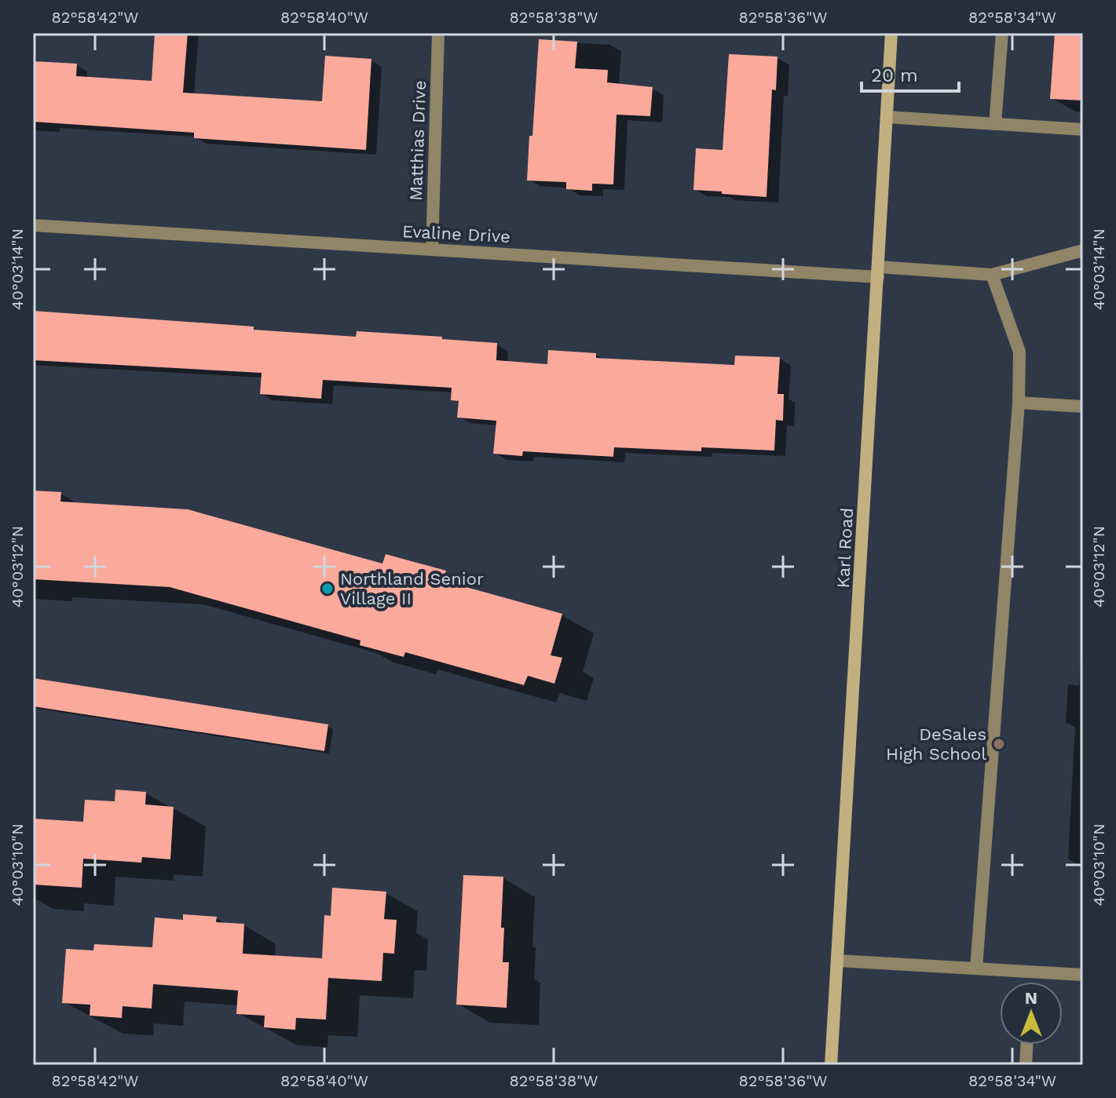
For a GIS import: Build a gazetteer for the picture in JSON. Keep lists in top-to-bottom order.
{
  "streets": {
    "main road": ["Karl Road"],
    "street": ["Matthias Drive", "Evaline Drive"]
  },
  "crossings": [
    ["Matthias Drive", "Evaline Drive"],
    ["Evaline Drive", "Karl Road"]
  ],
  "places": ["Northland Senior Village II", "DeSales High School"],
  "scale_bar": "20 m",
  "north": "top",
  "coordinates": [
    "82°58'42\"W",
    "82°58'40\"W",
    "82°58'38\"W",
    "82°58'36\"W",
    "82°58'34\"W",
    "40°03'14\"N",
    "40°03'12\"N",
    "40°03'10\"N"
  ]
}
